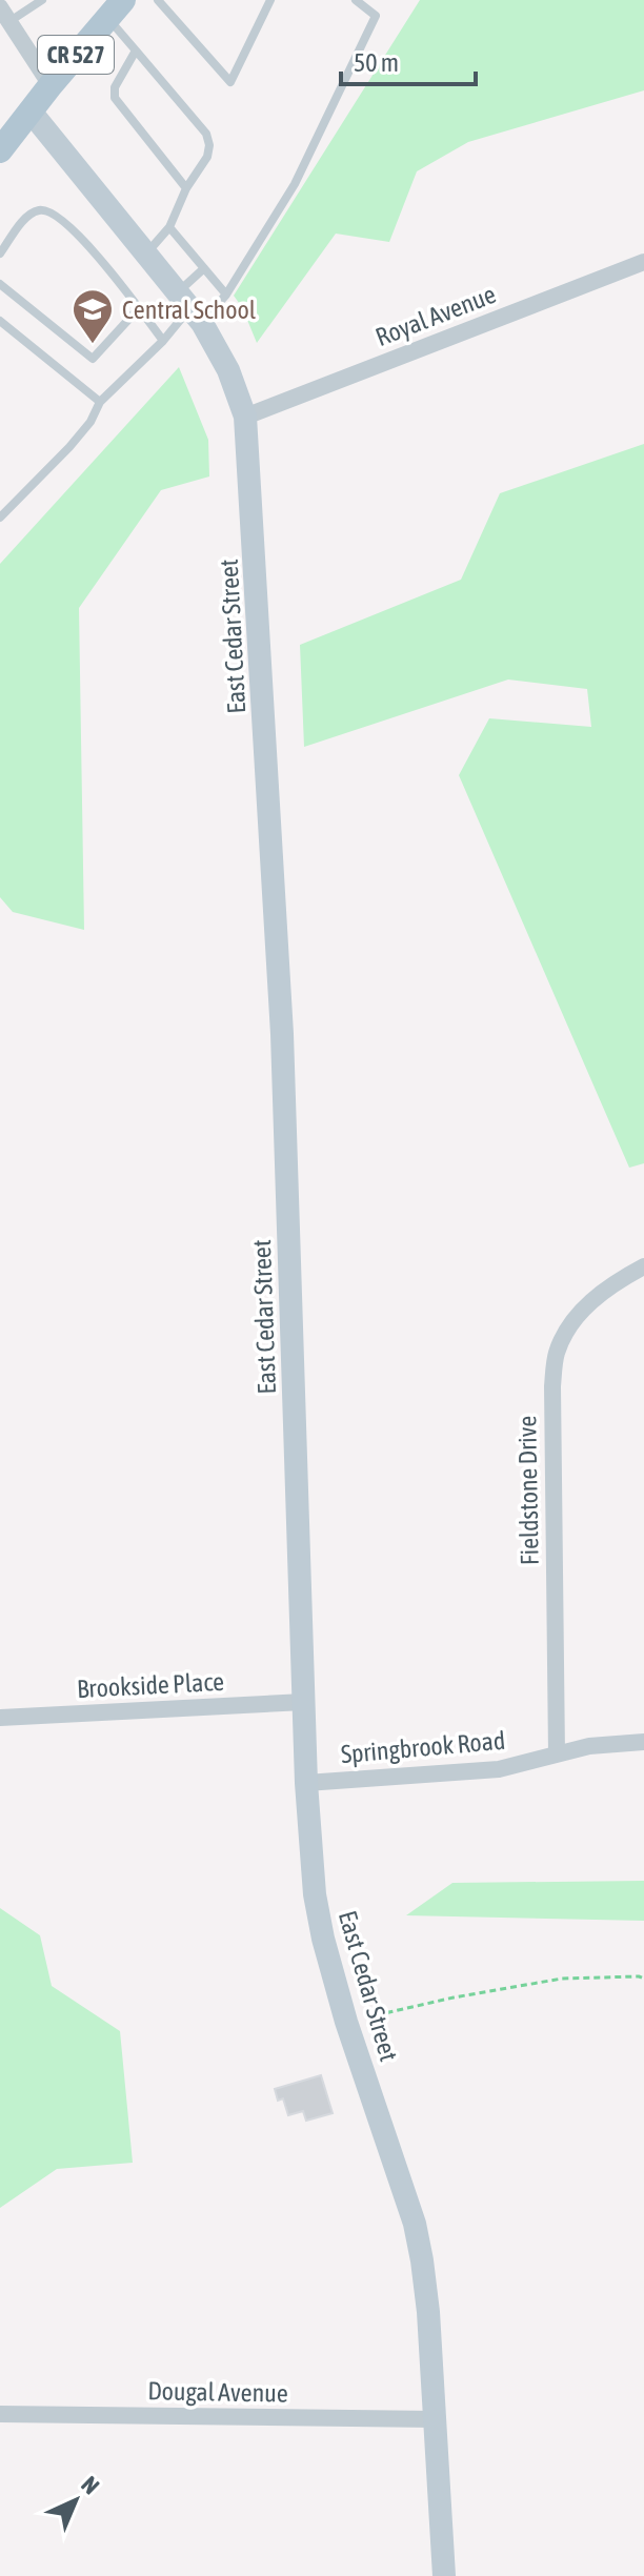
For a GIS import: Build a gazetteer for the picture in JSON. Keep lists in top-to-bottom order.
{
  "streets": {
    "main road": ["CR 527"],
    "street": [
      "Royal Avenue",
      "East Cedar Street",
      "Fieldstone Drive",
      "Brookside Place",
      "Springbrook Road",
      "Dougal Avenue"
    ]
  },
  "crossings": [
    ["CR 527", "East Cedar Street"],
    ["Royal Avenue", "East Cedar Street"],
    ["East Cedar Street", "Brookside Place"],
    ["East Cedar Street", "Springbrook Road"],
    ["East Cedar Street", "Dougal Avenue"],
    ["Fieldstone Drive", "Springbrook Road"]
  ],
  "places": {
    "school or university": ["Central School"]
  },
  "scale_bar": "50 m",
  "north": "top right"
}
